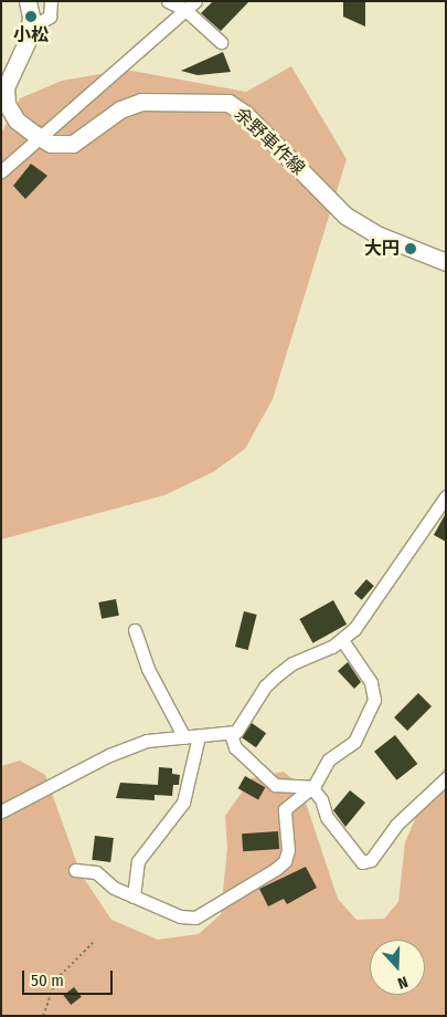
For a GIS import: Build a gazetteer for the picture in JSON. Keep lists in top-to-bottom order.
{
  "streets": {
    "main road": ["余野車作線"]
  },
  "places": ["小松", "大円"],
  "scale_bar": "50 m",
  "north": "bottom"
}
